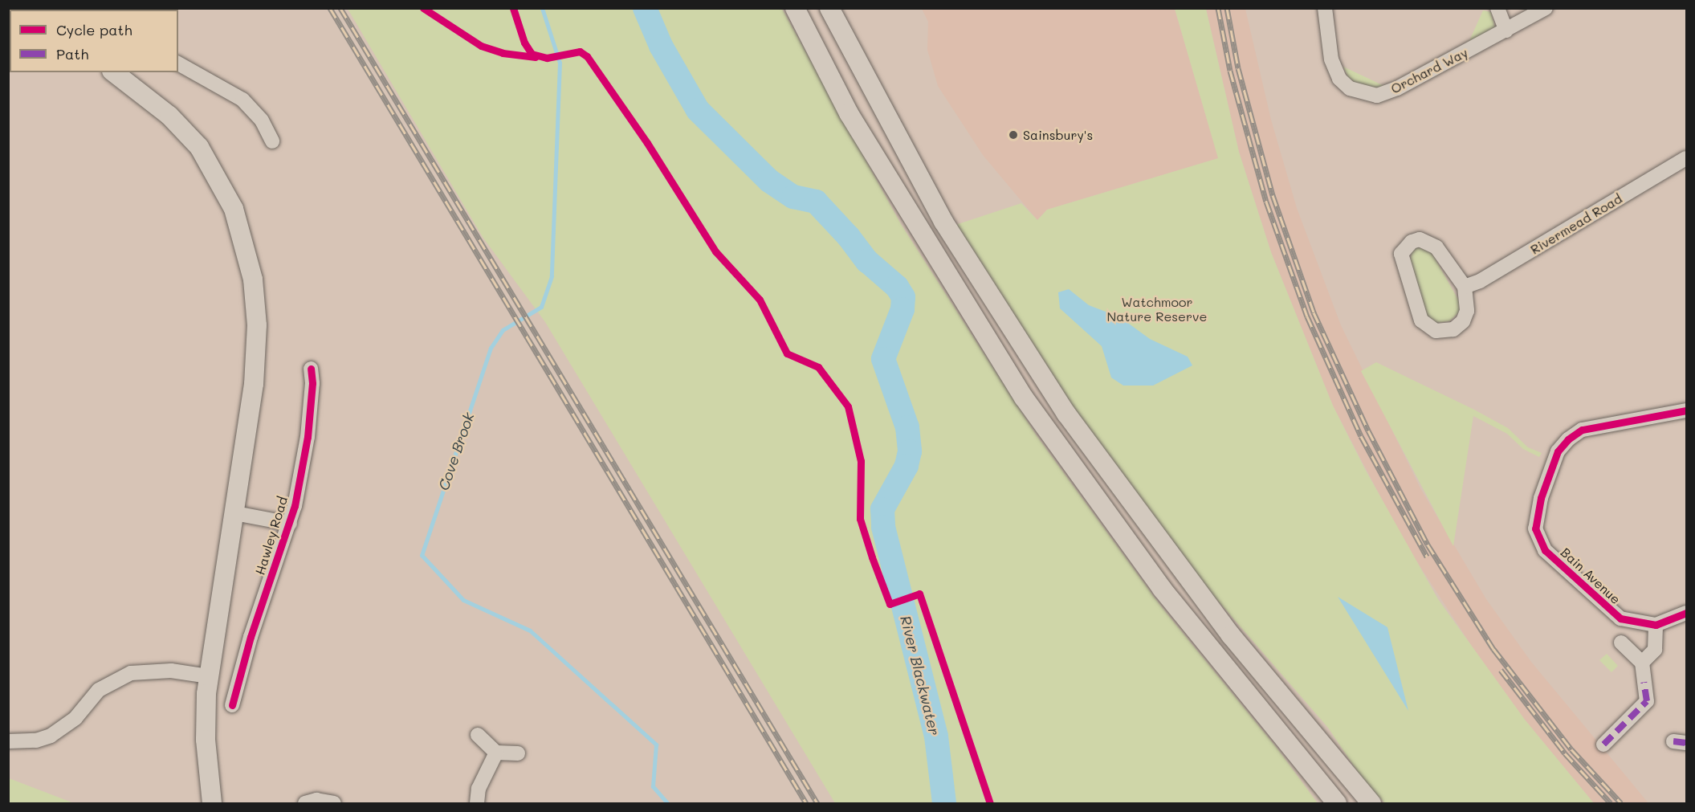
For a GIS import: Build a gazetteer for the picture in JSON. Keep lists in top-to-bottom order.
{
  "streets": {
    "street": [
      "Orchard Way",
      "Rivermead Road",
      "Hawley Road",
      "Bain Avenue"
    ]
  },
  "water": ["Cove Brook", "River Blackwater"],
  "parks": ["Watchmoor Nature Reserve"],
  "places": ["Sainsbury's"],
  "legend": ["Cycle path", "Path"]
}
